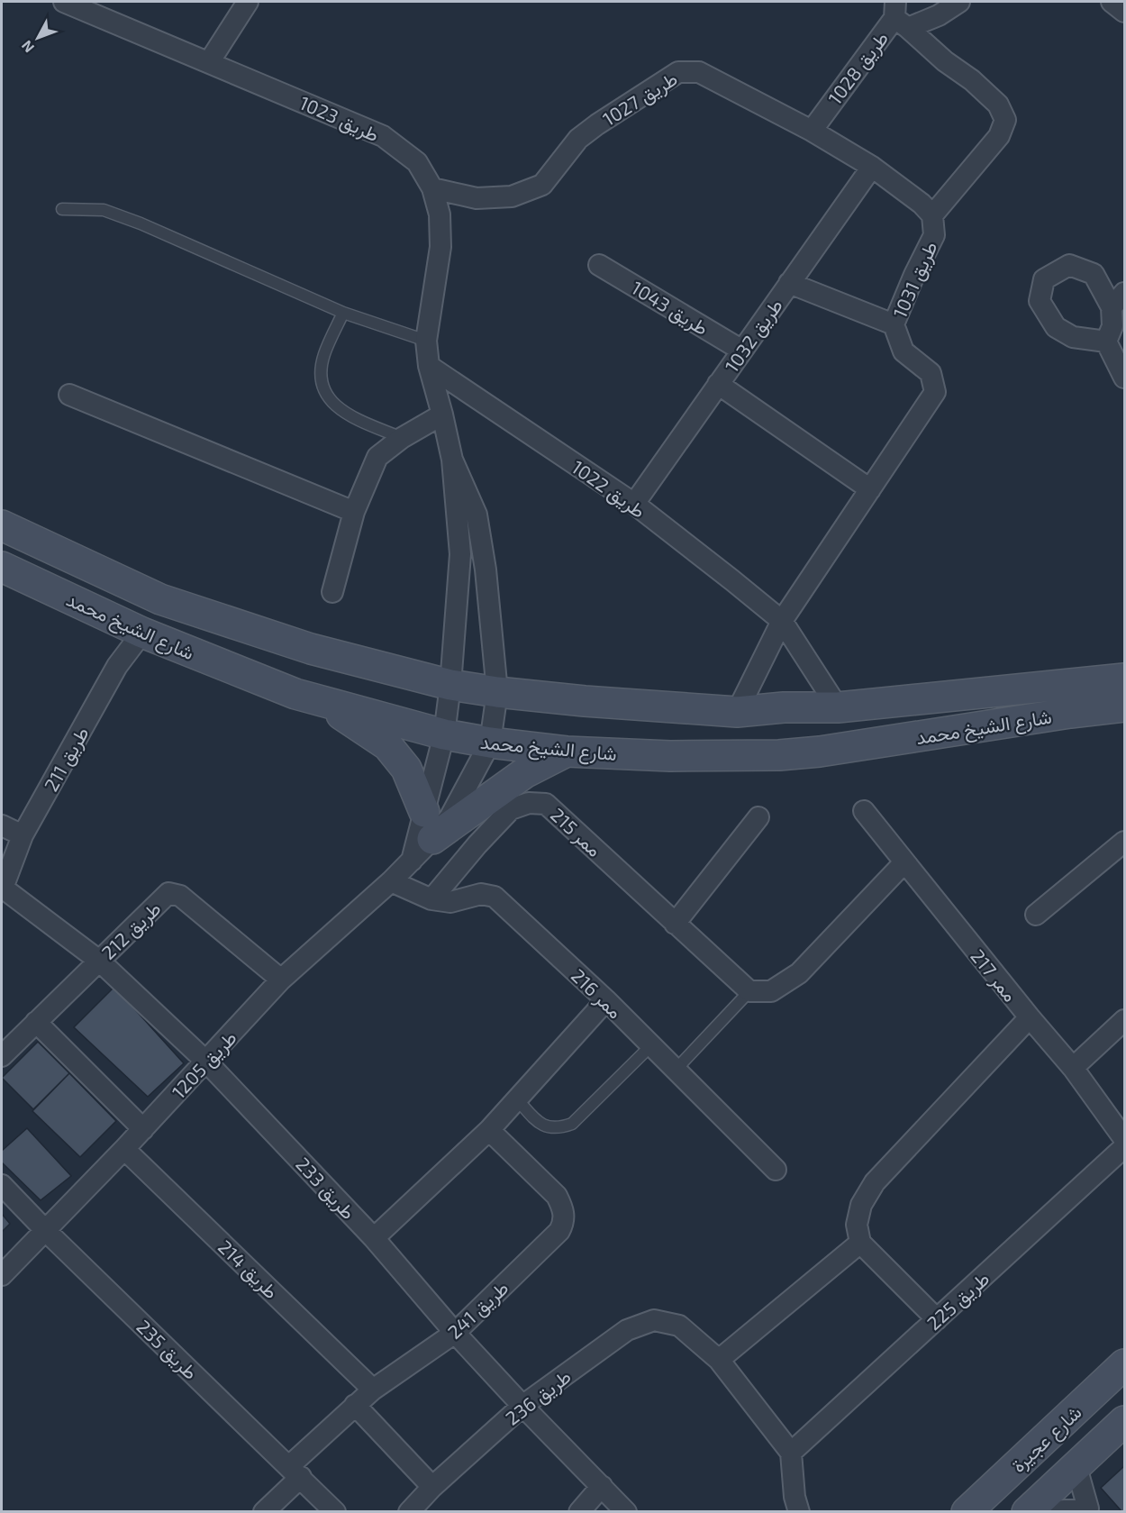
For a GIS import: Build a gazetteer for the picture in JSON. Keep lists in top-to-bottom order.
{
  "streets": {
    "street": [
      "طريق 1028",
      "طريق 1027",
      "طريق 1023",
      "طريق 1031",
      "طريق 1043",
      "طريق 1032",
      "طريق 1022",
      "شارع الشيخ محمد",
      "طريق 211",
      "ممر 215",
      "طريق 212",
      "ممر 217",
      "ممر 216",
      "طريق 1205",
      "طريق 233",
      "طريق 214",
      "طريق 225",
      "طريق 241",
      "طريق 235",
      "طريق 236",
      "شارع عجيرة"
    ]
  },
  "crossings": [
    ["طريق 1028", "طريق 1027"],
    ["طريق 1028", "طريق 1031"],
    ["طريق 1027", "طريق 1023"],
    ["طريق 1027", "طريق 1031"],
    ["طريق 1027", "طريق 1032"],
    ["طريق 1023", "طريق 1022"],
    ["طريق 1031", "طريق 1022"],
    ["طريق 1043", "طريق 1032"],
    ["طريق 1032", "طريق 1022"],
    ["طريق 1022", "شارع الشيخ محمد"],
    ["شارع الشيخ محمد", "طريق 211"],
    ["شارع الشيخ محمد", "طريق 1205"],
    ["طريق 211", "طريق 233"],
    ["ممر 215", "ممر 216"],
    ["طريق 212", "طريق 1205"],
    ["طريق 212", "طريق 233"],
    ["ممر 216", "طريق 1205"],
    ["طريق 1205", "طريق 233"],
    ["طريق 1205", "طريق 214"],
    ["طريق 1205", "طريق 235"],
    ["طريق 233", "طريق 241"],
    ["طريق 233", "طريق 236"],
    ["طريق 214", "طريق 241"],
    ["طريق 241", "طريق 235"]
  ],
  "north": "bottom left"
}
